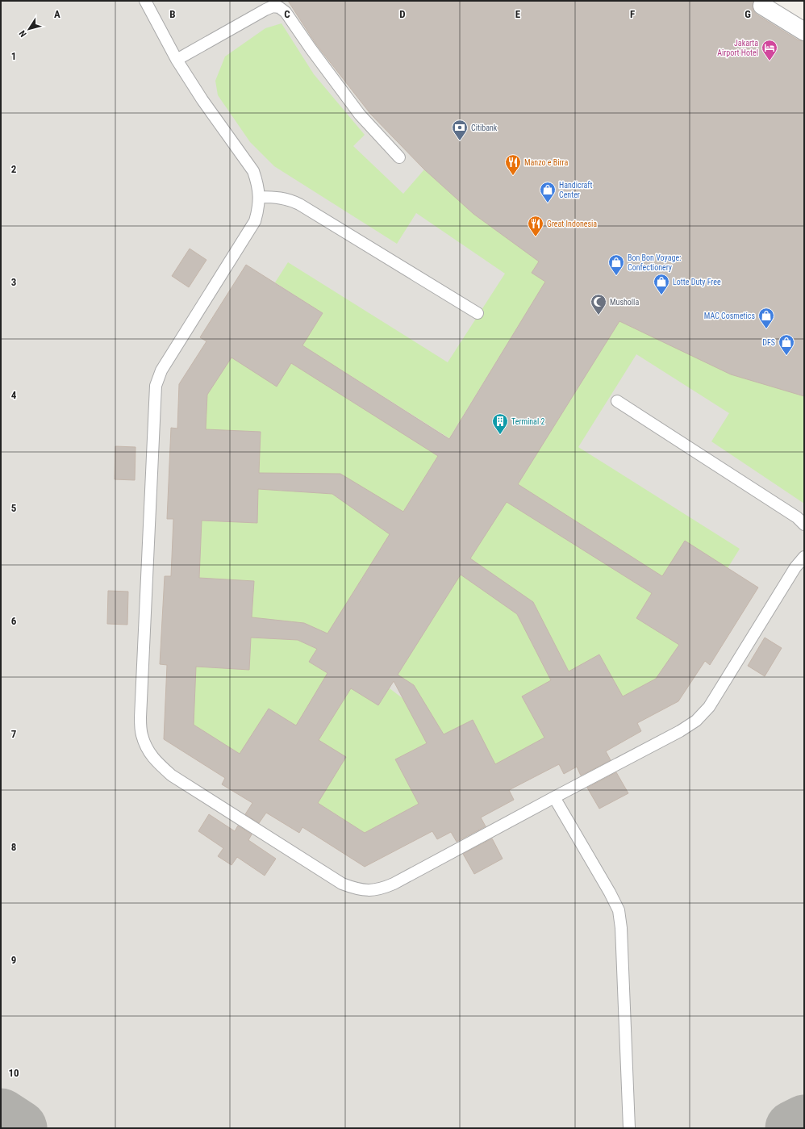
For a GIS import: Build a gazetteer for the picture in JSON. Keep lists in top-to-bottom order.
{
  "places": {
    "hotel": ["Jakarta Airport Hotel"],
    "bank": ["Citibank"],
    "restaurant": ["Manzo e Birra", "Great Indonesia"],
    "shop": [
      "Handicraft Center",
      "Bon Bon Voyage: Confectionery",
      "Lotte Duty Free",
      "MAC Cosmetics",
      "DFS"
    ],
    "mosque": ["Musholla"],
    "building": ["Terminal 2"]
  },
  "north": "bottom left",
  "grid": {
    "columns": [
      "A",
      "B",
      "C",
      "D",
      "E",
      "F",
      "G"
    ],
    "rows": [
      "1",
      "2",
      "3",
      "4",
      "5",
      "6",
      "7",
      "8",
      "9",
      "10"
    ]
  }
}
